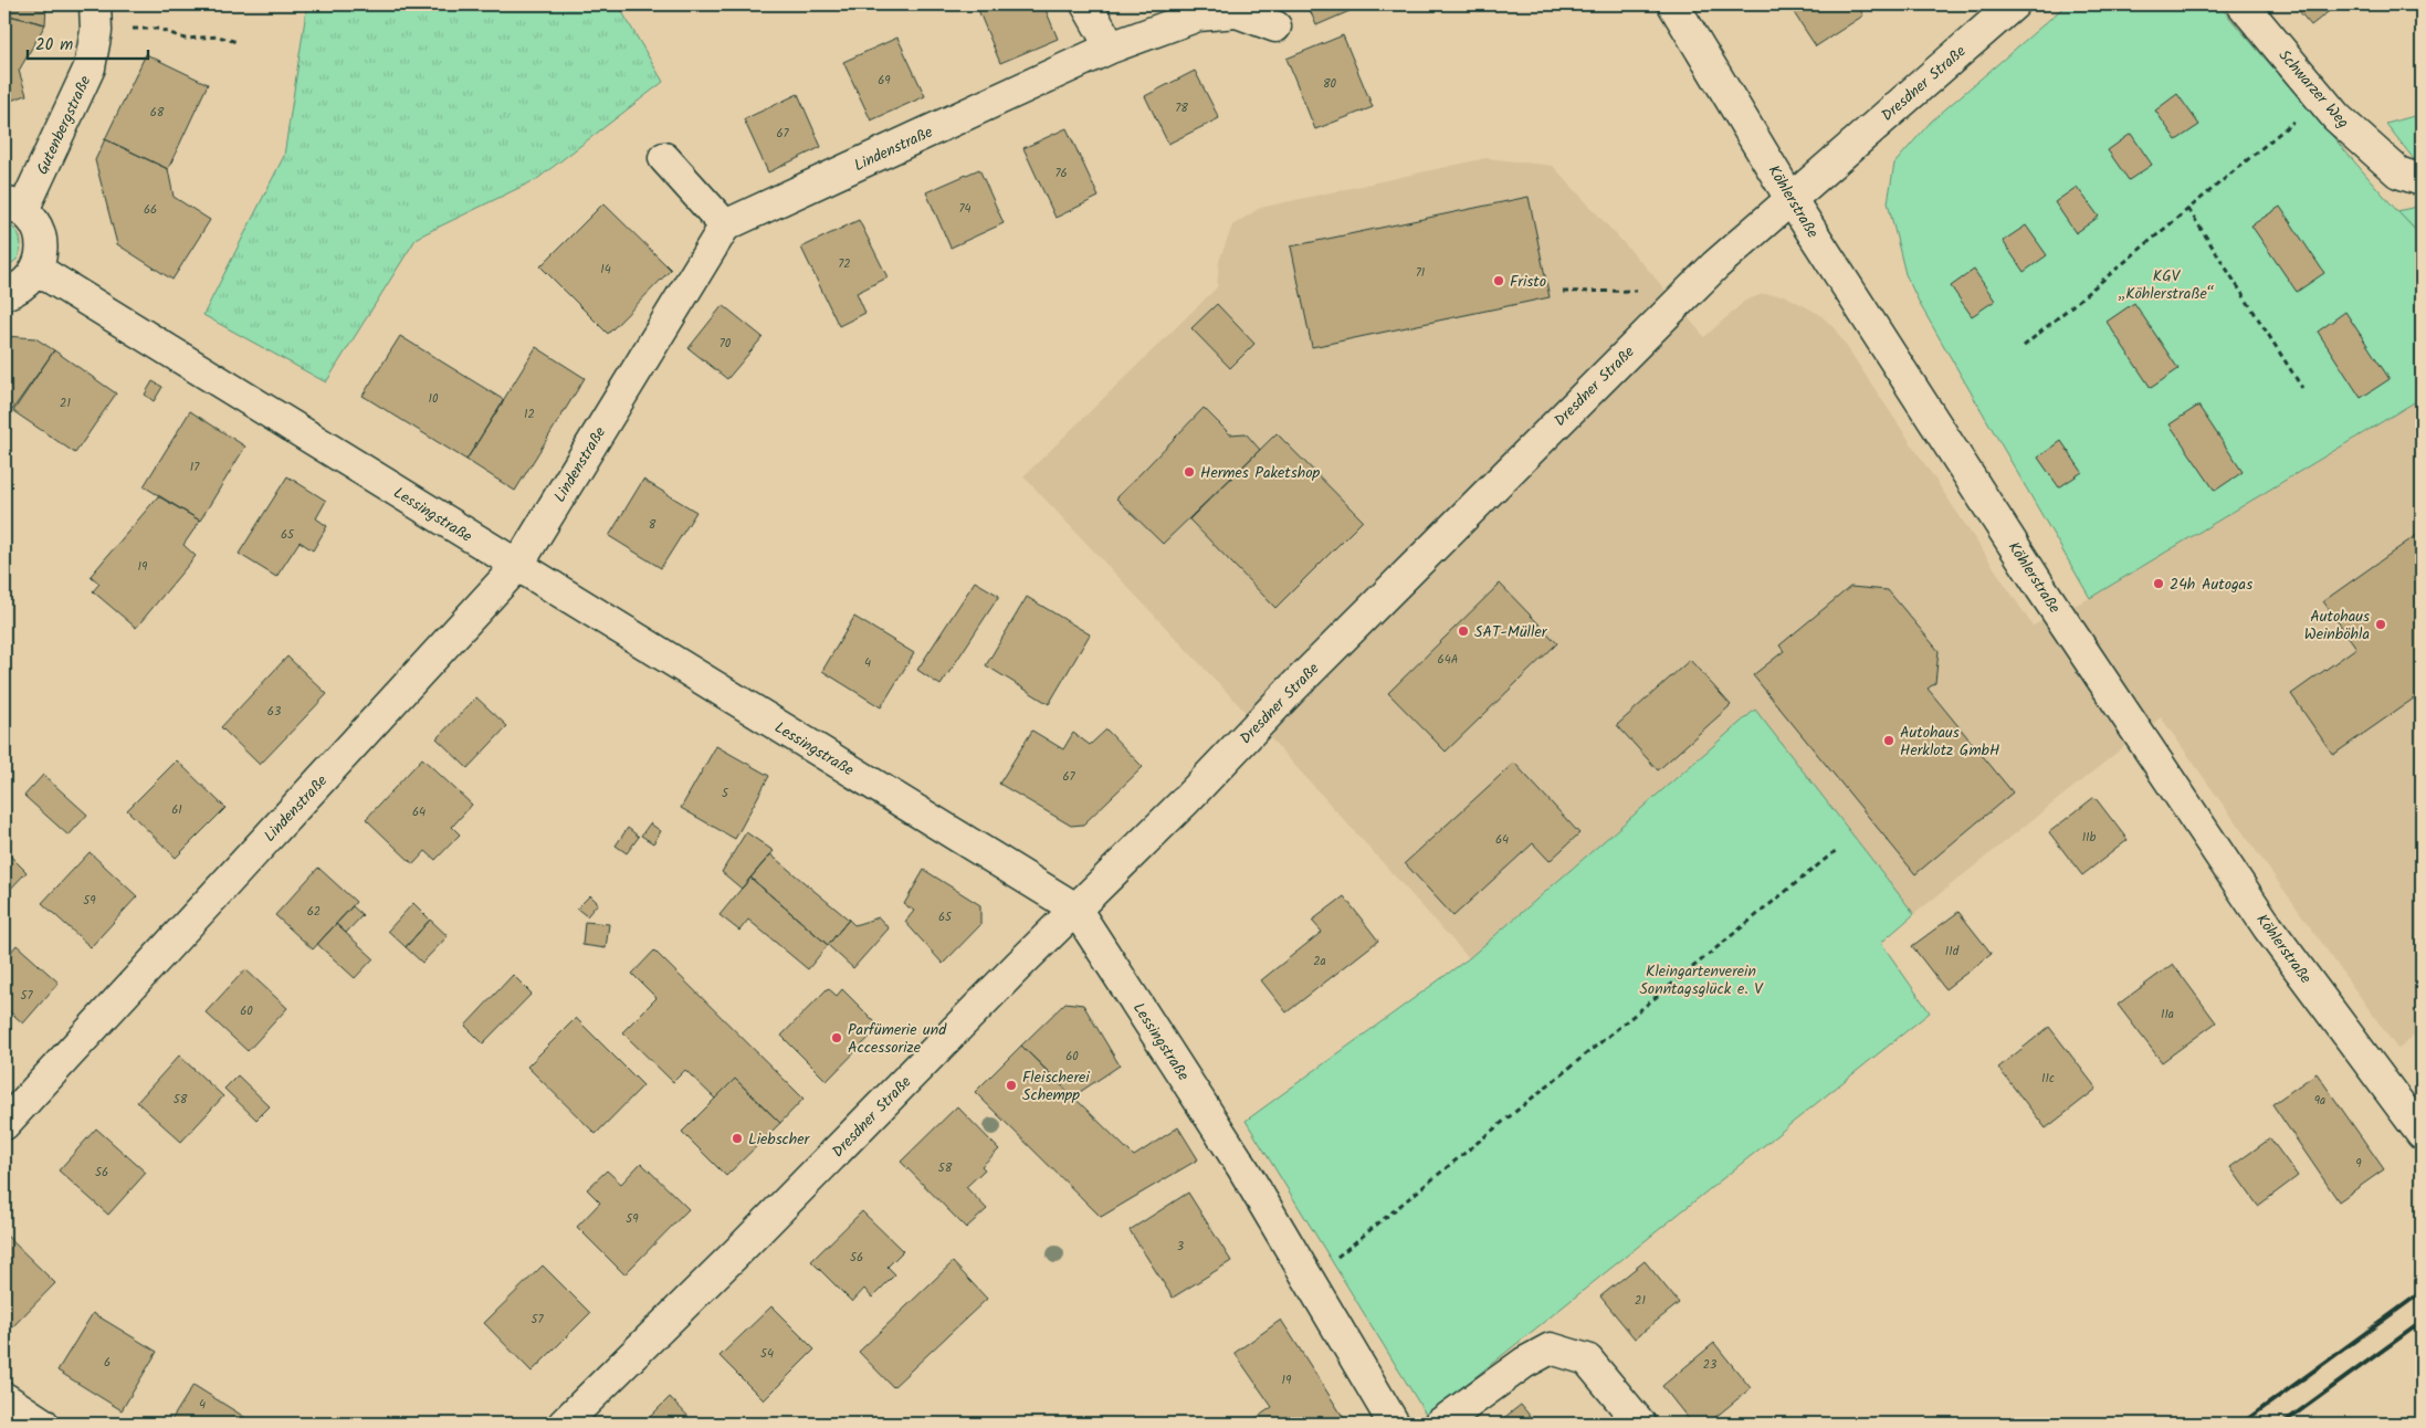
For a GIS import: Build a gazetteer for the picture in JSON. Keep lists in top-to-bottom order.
{
  "streets": {
    "street": [
      "Dresdner Straße",
      "Schwarzer Weg",
      "Gutenbergstraße",
      "Lindenstraße",
      "Köhlerstraße",
      "Lessingstraße"
    ]
  },
  "crossings": [
    ["Dresdner Straße", "Köhlerstraße"],
    ["Dresdner Straße", "Lessingstraße"],
    ["Lindenstraße", "Lessingstraße"]
  ],
  "parks": ["KGV „Köhlerstraße“", "Kleingartenverein Sonntagsglück e. V"],
  "places": [
    "Fristo",
    "Hermes Paketshop",
    "24h Autogas",
    "Autohaus Weinböhla",
    "SAT-Müller",
    "Autohaus Herklotz GmbH",
    "Parfümerie und Accessorize",
    "Fleischerei Schempp",
    "Liebscher"
  ],
  "house_numbers": [
    "69",
    "80",
    "78",
    "68",
    "67",
    "76",
    "74",
    "66",
    "72",
    "14",
    "71",
    "70",
    "10",
    "21",
    "12",
    "17",
    "8",
    "65",
    "19",
    "64A",
    "4",
    "63",
    "67",
    "5",
    "61",
    "64",
    "11b",
    "64",
    "59",
    "62",
    "65",
    "11d",
    "2a",
    "57",
    "60",
    "11a",
    "60",
    "11c",
    "58",
    "9a",
    "9",
    "58",
    "56",
    "59",
    "3",
    "56",
    "21",
    "57",
    "54",
    "6",
    "23",
    "19",
    "4"
  ],
  "scale_bar": "20 m"
}
